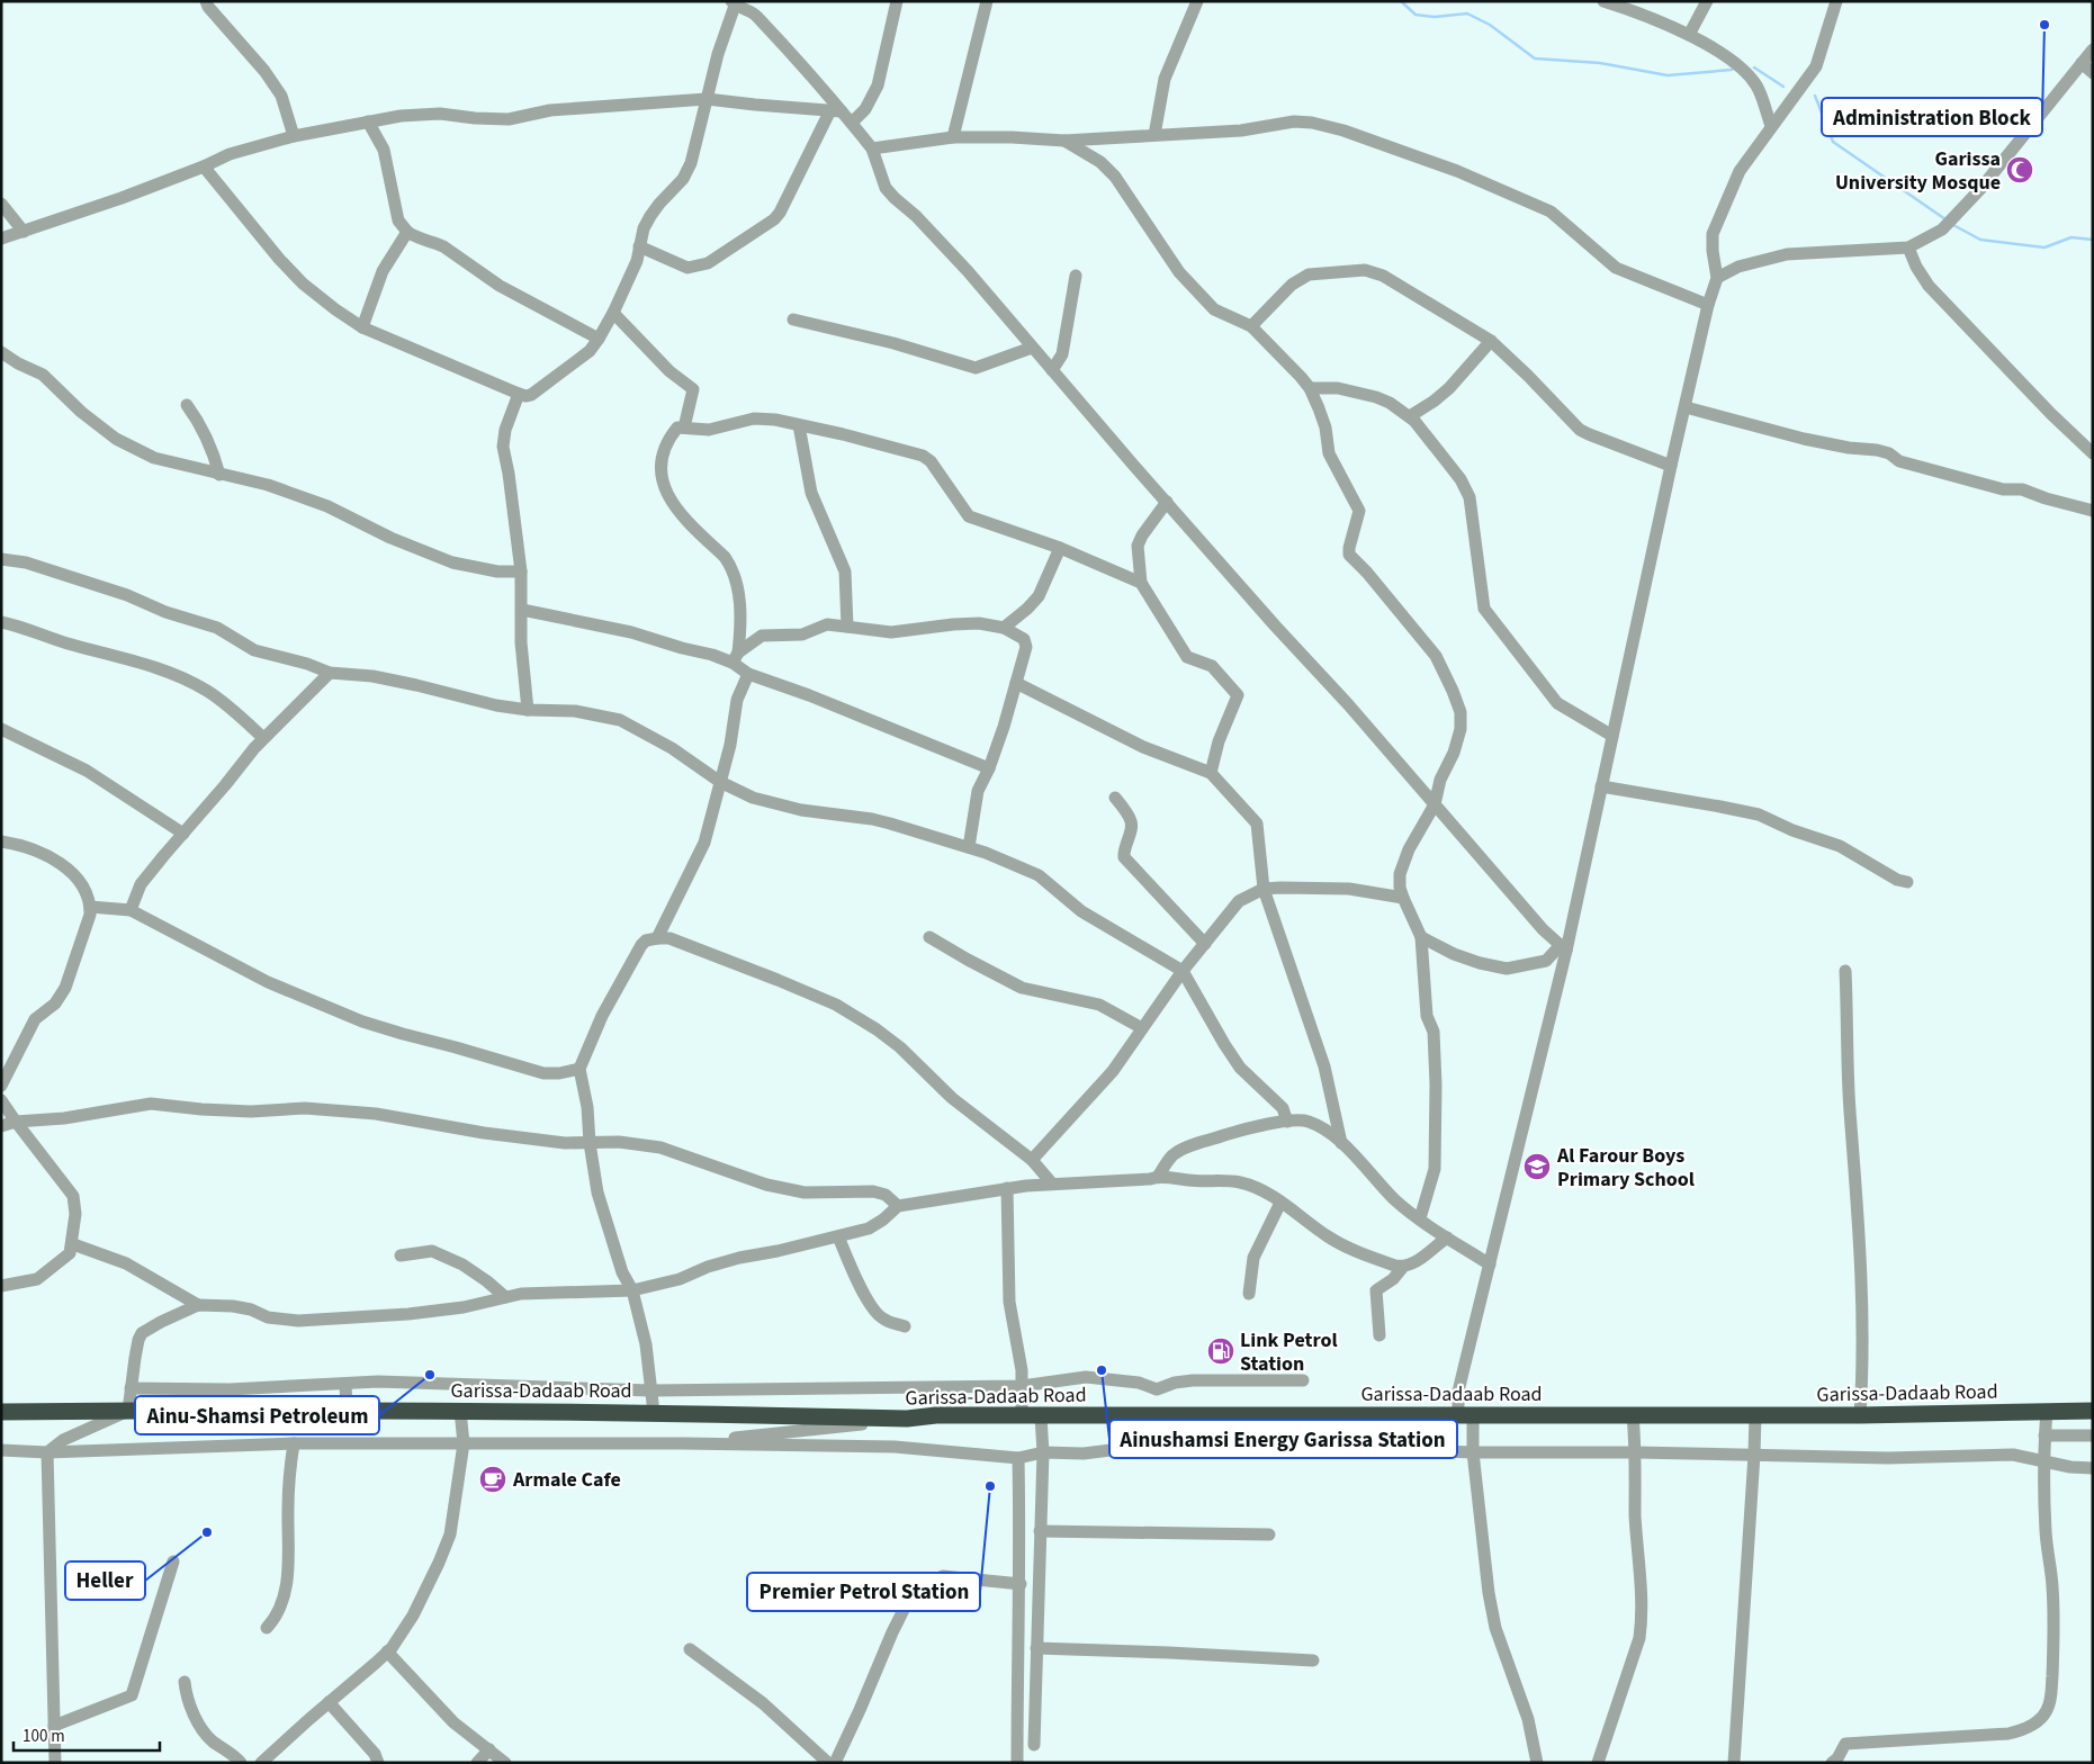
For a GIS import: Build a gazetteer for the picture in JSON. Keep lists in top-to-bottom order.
{
  "streets": {
    "highway": ["Garissa-Dadaab Road"]
  },
  "places": {
    "other": [
      "Administration Block",
      "Ainushamsi Energy Garissa Station",
      "Ainu-Shamsi Petroleum",
      "Premier Petrol Station",
      "Heller"
    ],
    "mosque": ["Garissa University Mosque"],
    "school or university": ["Al Farour Boys Primary School"],
    "fuel station": ["Link Petrol Station"],
    "cafe": ["Armale Cafe"]
  },
  "scale_bar": "100 m"
}
